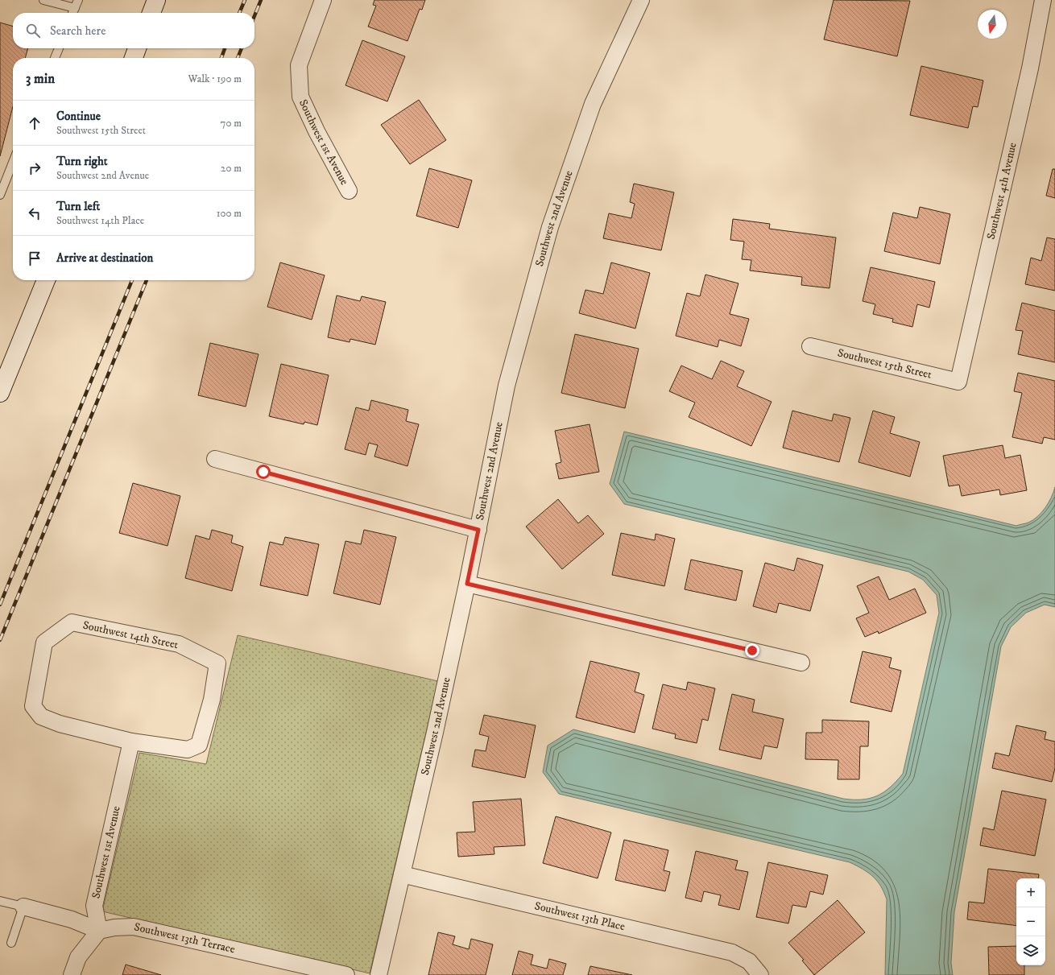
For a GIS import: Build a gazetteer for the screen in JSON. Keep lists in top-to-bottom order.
{
  "streets": {
    "street": [
      "Southwest 1st Avenue",
      "Southwest 4th Avenue",
      "Southwest 2nd Avenue",
      "Southwest 15th Street",
      "Southwest 14th Street",
      "Southwest 13th Place",
      "Southwest 13th Terrace"
    ]
  },
  "crossings": [
    ["Southwest 1st Avenue", "Southwest 14th Street"],
    ["Southwest 1st Avenue", "Southwest 13th Terrace"],
    ["Southwest 4th Avenue", "Southwest 15th Street"],
    ["Southwest 2nd Avenue", "Southwest 13th Place"]
  ],
  "north": "bottom",
  "page": {
    "search": "Search here",
    "heading": ["3 min", "Walk · 190 m"],
    "list": [
      ["Continue", "Southwest 15th Street", "70 m"],
      ["Turn right", "Southwest 2nd Avenue", "20 m"],
      ["Turn left", "Southwest 14th Place", "100 m"],
      "Arrive at destination"
    ],
    "map_buttons": ["+", "−"]
  }
}
